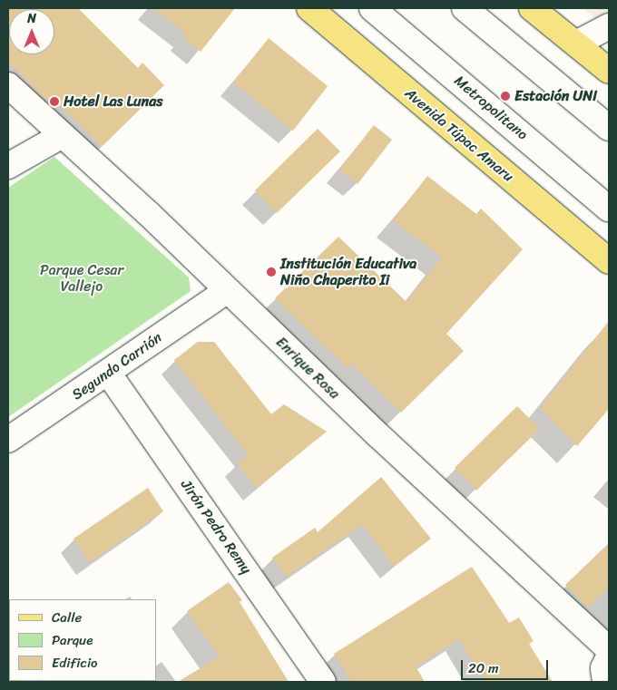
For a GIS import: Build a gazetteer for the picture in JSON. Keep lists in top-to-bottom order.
{
  "streets": {
    "main road": ["Avenida Túpac Amaru"],
    "street": [
      "Metropolitano",
      "Segundo Carrión",
      "Enrique Rosa",
      "Jirón Pedro Remy"
    ]
  },
  "crossings": [
    ["Segundo Carrión", "Enrique Rosa"],
    ["Segundo Carrión", "Jirón Pedro Remy"]
  ],
  "parks": ["Parque Cesar Vallejo"],
  "places": ["Estación UNI", "Hotel Las Lunas", "Institución Educativa Niño Chaperito Ii"],
  "legend": ["Calle", "Parque", "Edificio"],
  "scale_bar": "20 m",
  "north": "top"
}
